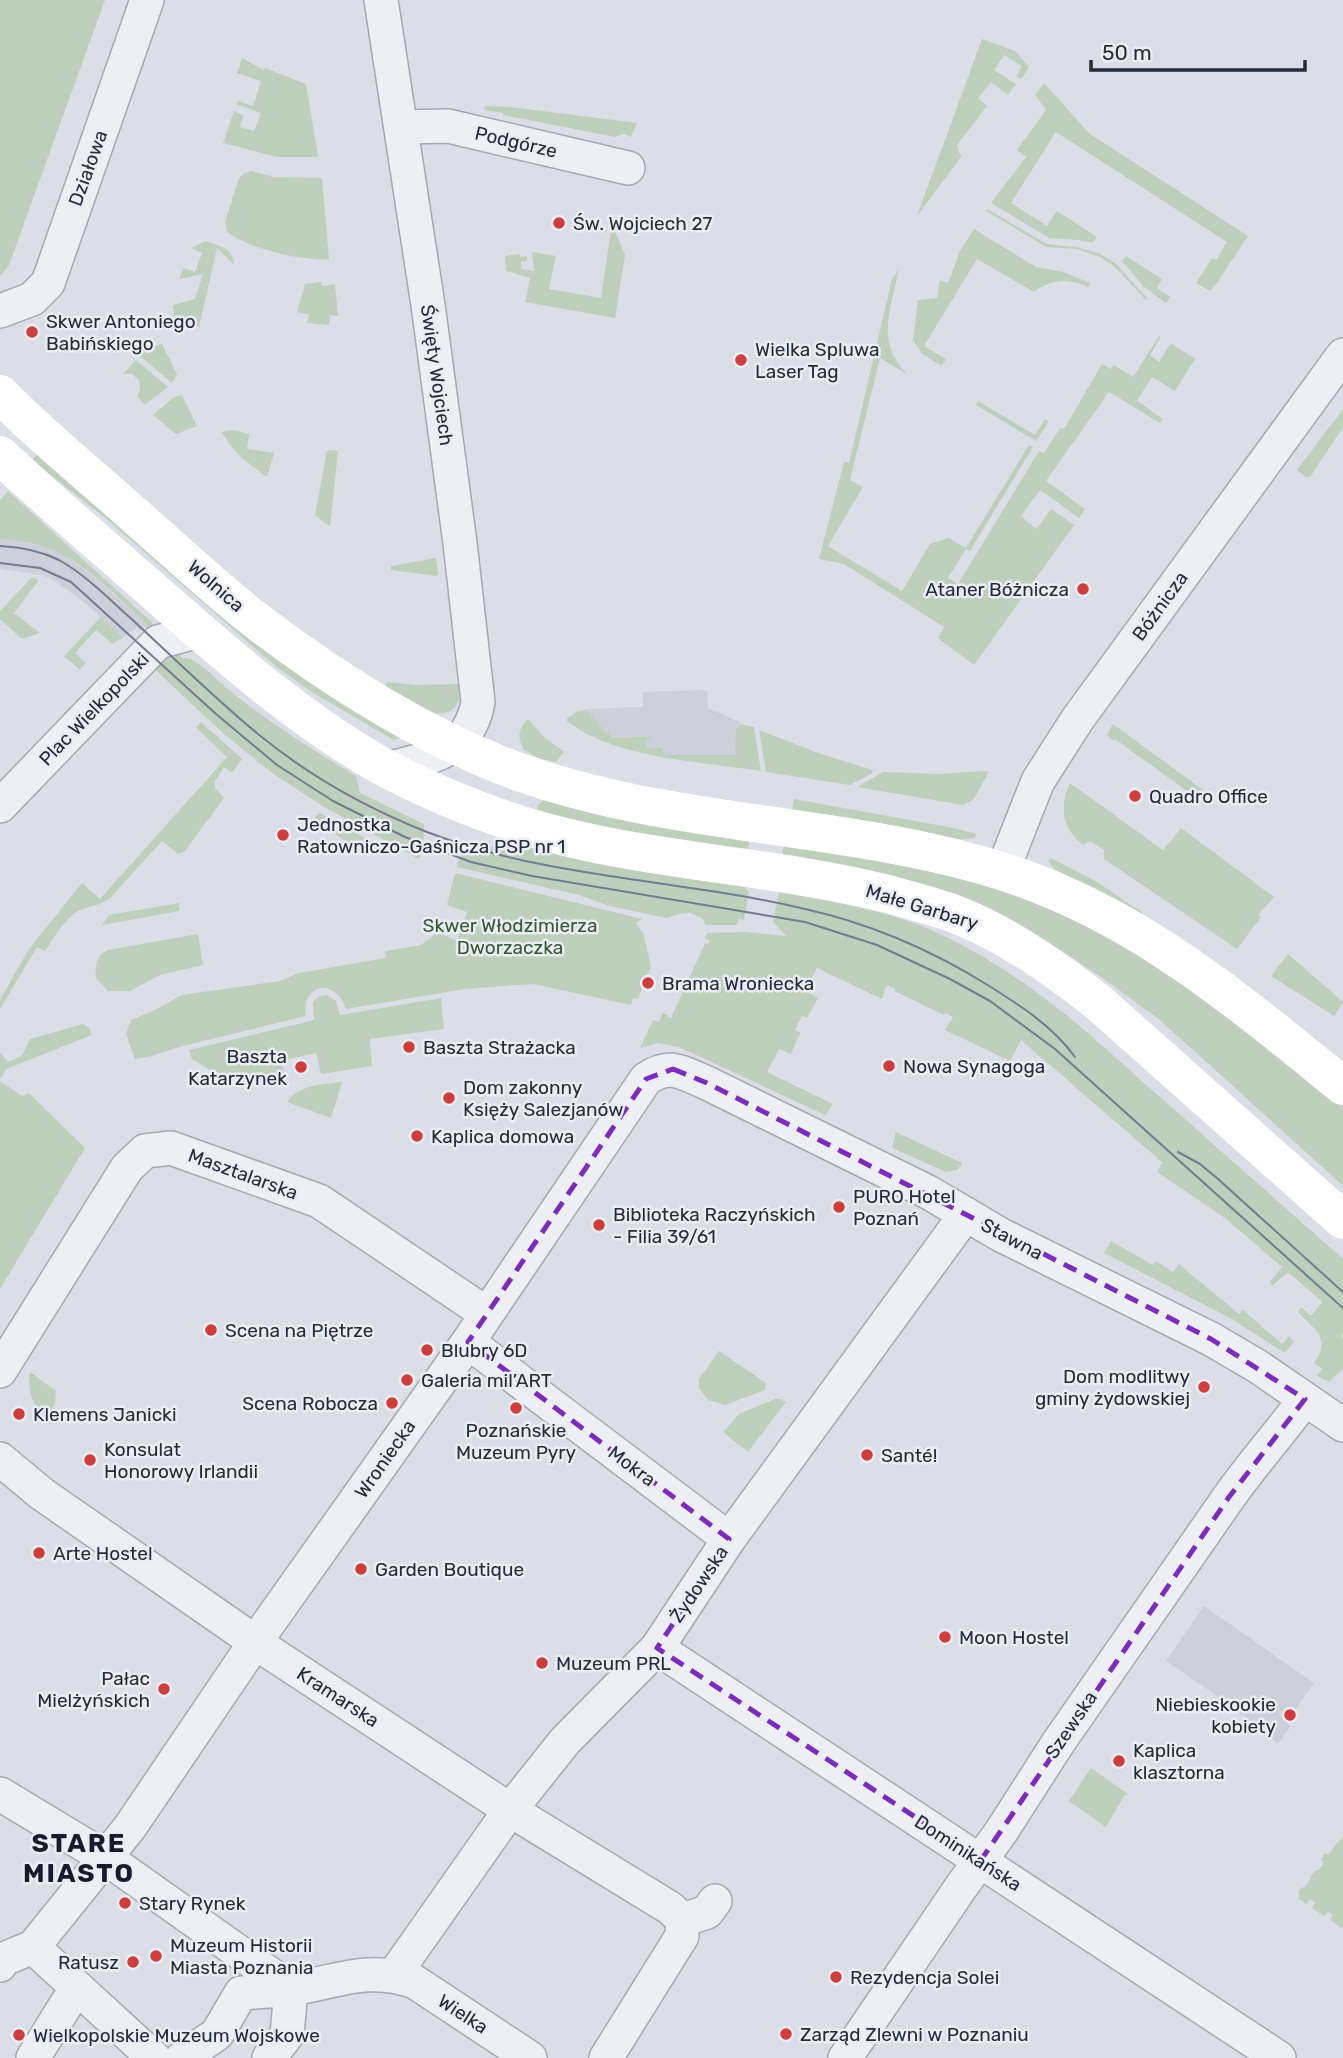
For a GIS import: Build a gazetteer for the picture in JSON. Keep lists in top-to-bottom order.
{
  "streets": {
    "street": [
      "Podgórze",
      "Działowa",
      "Święty Wojciech",
      "Wolnica",
      "Bóżnicza",
      "Plac Wielkopolski",
      "Małe Garbary",
      "Masztalarska",
      "Stawna",
      "Wroniecka",
      "Mokra",
      "Żydowska",
      "Kramarska",
      "Szewska",
      "Dominikańska",
      "Wielka"
    ]
  },
  "crossings": [
    ["Podgórze", "Święty Wojciech"],
    ["Święty Wojciech", "Wolnica"],
    ["Masztalarska", "Wroniecka"],
    ["Stawna", "Wroniecka"],
    ["Stawna", "Żydowska"],
    ["Stawna", "Szewska"],
    ["Wroniecka", "Mokra"],
    ["Wroniecka", "Kramarska"],
    ["Mokra", "Żydowska"],
    ["Żydowska", "Kramarska"],
    ["Żydowska", "Dominikańska"],
    ["Żydowska", "Wielka"],
    ["Szewska", "Dominikańska"]
  ],
  "districts": ["STARE MIASTO"],
  "parks": ["Skwer Włodzimierza Dworzaczka"],
  "places": [
    "Św. Wojciech 27",
    "Skwer Antoniego Babińskiego",
    "Wielka Spluwa Laser Tag",
    "Ataner Bóżnicza",
    "Quadro Office",
    "Jednostka Ratowniczo-Gaśnicza PSP nr 1",
    "Brama Wroniecka",
    "Baszta Strażacka",
    "Nowa Synagoga",
    "Baszta Katarzynek",
    "Dom zakonny Księży Salezjanów",
    "Kaplica domowa",
    "PURO Hotel Poznań",
    "Biblioteka Raczyńskich - Filia 39/61",
    "Scena na Piętrze",
    "Blubry 6D",
    "Galeria mil’ART",
    "Dom modlitwy gminy żydowskiej",
    "Scena Robocza",
    "Poznańskie Muzeum Pyry",
    "Klemens Janicki",
    "Santé!",
    "Konsulat Honorowy Irlandii",
    "Arte Hostel",
    "Garden Boutique",
    "Moon Hostel",
    "Muzeum PRL",
    "Pałac Mielżyńskich",
    "Niebieskookie kobiety",
    "Kaplica klasztorna",
    "Stary Rynek",
    "Muzeum Historii Miasta Poznania",
    "Ratusz",
    "Rezydencja Solei",
    "Zarząd Zlewni w Poznaniu",
    "Wielkopolskie Muzeum Wojskowe"
  ],
  "scale_bar": "50 m"
}
